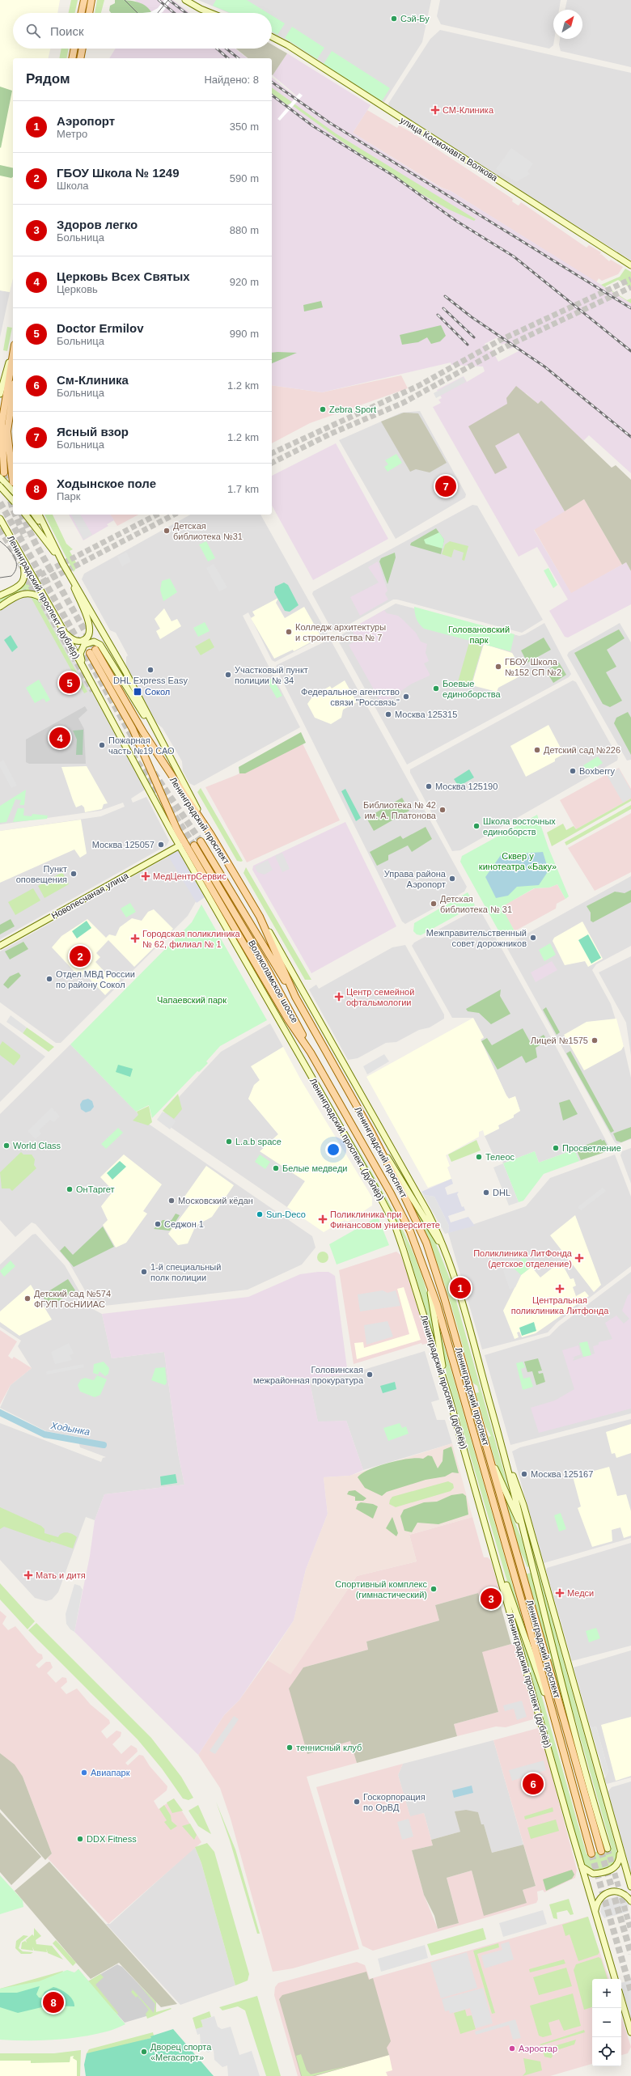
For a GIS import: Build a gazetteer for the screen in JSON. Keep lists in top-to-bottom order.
{
  "streets": {
    "main road": [
      "улица Космонавта Волкова",
      "Ленинградский проспект (дублёр)",
      "Ленинградский проспект",
      "Новопесчаная улица",
      "Волоколамское шоссе"
    ]
  },
  "crossings": [
    ["Ленинградский проспект (дублёр)", "Новопесчаная улица"],
    ["Ленинградский проспект", "Волоколамское шоссе"]
  ],
  "water": ["Ходынка"],
  "parks": ["Головановский парк", "Сквер у кинотеатра «Баку»", "Чапаевский парк"],
  "places": {
    "other": [
      "Сэй-Бу",
      "Zebra Sport",
      "Детская библиотека №31",
      "Колледж архитектуры и строительства № 7",
      "ГБОУ Школа №152 СП №2",
      "DHL Express Easy",
      "Участковый пункт полиции № 34",
      "Боевые единоборства",
      "Федеральное агентство связи \"Россвязь\"",
      "Москва 125315",
      "Пожарная часть №19 САО",
      "Детский сад №226",
      "Boxberry",
      "Москва 125190",
      "Библиотека № 42 им. А. Платонова",
      "Школа восточных единоборств",
      "Москва 125057",
      "Пункт оповещения",
      "Управа района Аэропорт",
      "Детская библиотека № 31",
      "Межправительственный совет дорожников",
      "Отдел МВД России по району Сокол",
      "Лицей №1575",
      "L.a.b space",
      "World Class",
      "Просветление",
      "Телеос",
      "Белые медведи",
      "ОнТаргет",
      "DHL",
      "Московский кёдан",
      "Sun-Deco",
      "Седжон 1",
      "1-й специальный полк полиции",
      "Детский сад №574 ФГУП ГосНИИАС",
      "Головинская межрайонная прокуратура",
      "Москва 125167",
      "Спортивный комплекс (гимнастический)",
      "теннисный клуб",
      "Авиапарк",
      "Госкорпорация по ОрВД",
      "DDX Fitness",
      "Аэростар",
      "Дворец спорта «Мегаспорт»"
    ],
    "health": [
      "СМ-Клиника",
      "МедЦентрСервис",
      "Городская поликлиника № 62, филиал № 1",
      "Центр семейной офтальмологии",
      "Поликлиника при Финансовом университете",
      "Поликлиника ЛитФонда (детское отделение)",
      "Центральная поликлиника Литфонда",
      "Мать и дитя",
      "Медси"
    ],
    "transit": ["Сокол"]
  },
  "north": "top right",
  "page": {
    "search": "Поиск",
    "heading": ["Рядом", "Найдено: 8"],
    "list": [
      {
        "mark": "1",
        "name": "Аэропорт",
        "note": "Метро",
        "value": "350 m"
      },
      {
        "mark": "2",
        "name": "ГБОУ Школа № 1249",
        "note": "Школа",
        "value": "590 m"
      },
      {
        "mark": "3",
        "name": "Здоров легко",
        "note": "Больница",
        "value": "880 m"
      },
      {
        "mark": "4",
        "name": "Церковь Всех Святых",
        "note": "Церковь",
        "value": "920 m"
      },
      {
        "mark": "5",
        "name": "Doctor Ermilov",
        "note": "Больница",
        "value": "990 m"
      },
      {
        "mark": "6",
        "name": "См-Клиника",
        "note": "Больница",
        "value": "1.2 km"
      },
      {
        "mark": "7",
        "name": "Ясный взор",
        "note": "Больница",
        "value": "1.2 km"
      },
      {
        "mark": "8",
        "name": "Ходынское поле",
        "note": "Парк",
        "value": "1.7 km"
      }
    ],
    "pins": [
      "7",
      "5",
      "4",
      "2",
      "1",
      "3",
      "6",
      "8"
    ],
    "map_buttons": ["+", "−"]
  }
}
